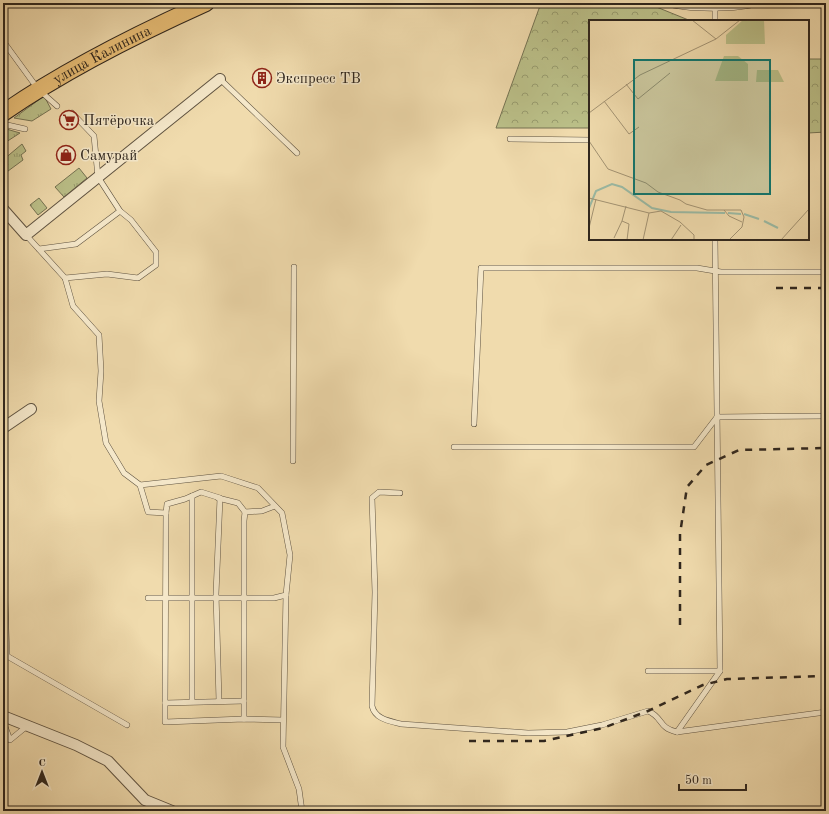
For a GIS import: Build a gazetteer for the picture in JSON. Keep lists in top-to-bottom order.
{
  "streets": {
    "main road": ["улица Калинина"]
  },
  "places": {
    "building": ["Экспресс ТВ"],
    "supermarket": ["Пятёрочка"],
    "shop": ["Самурай"]
  },
  "scale_bar": "50 m",
  "north": "top"
}
